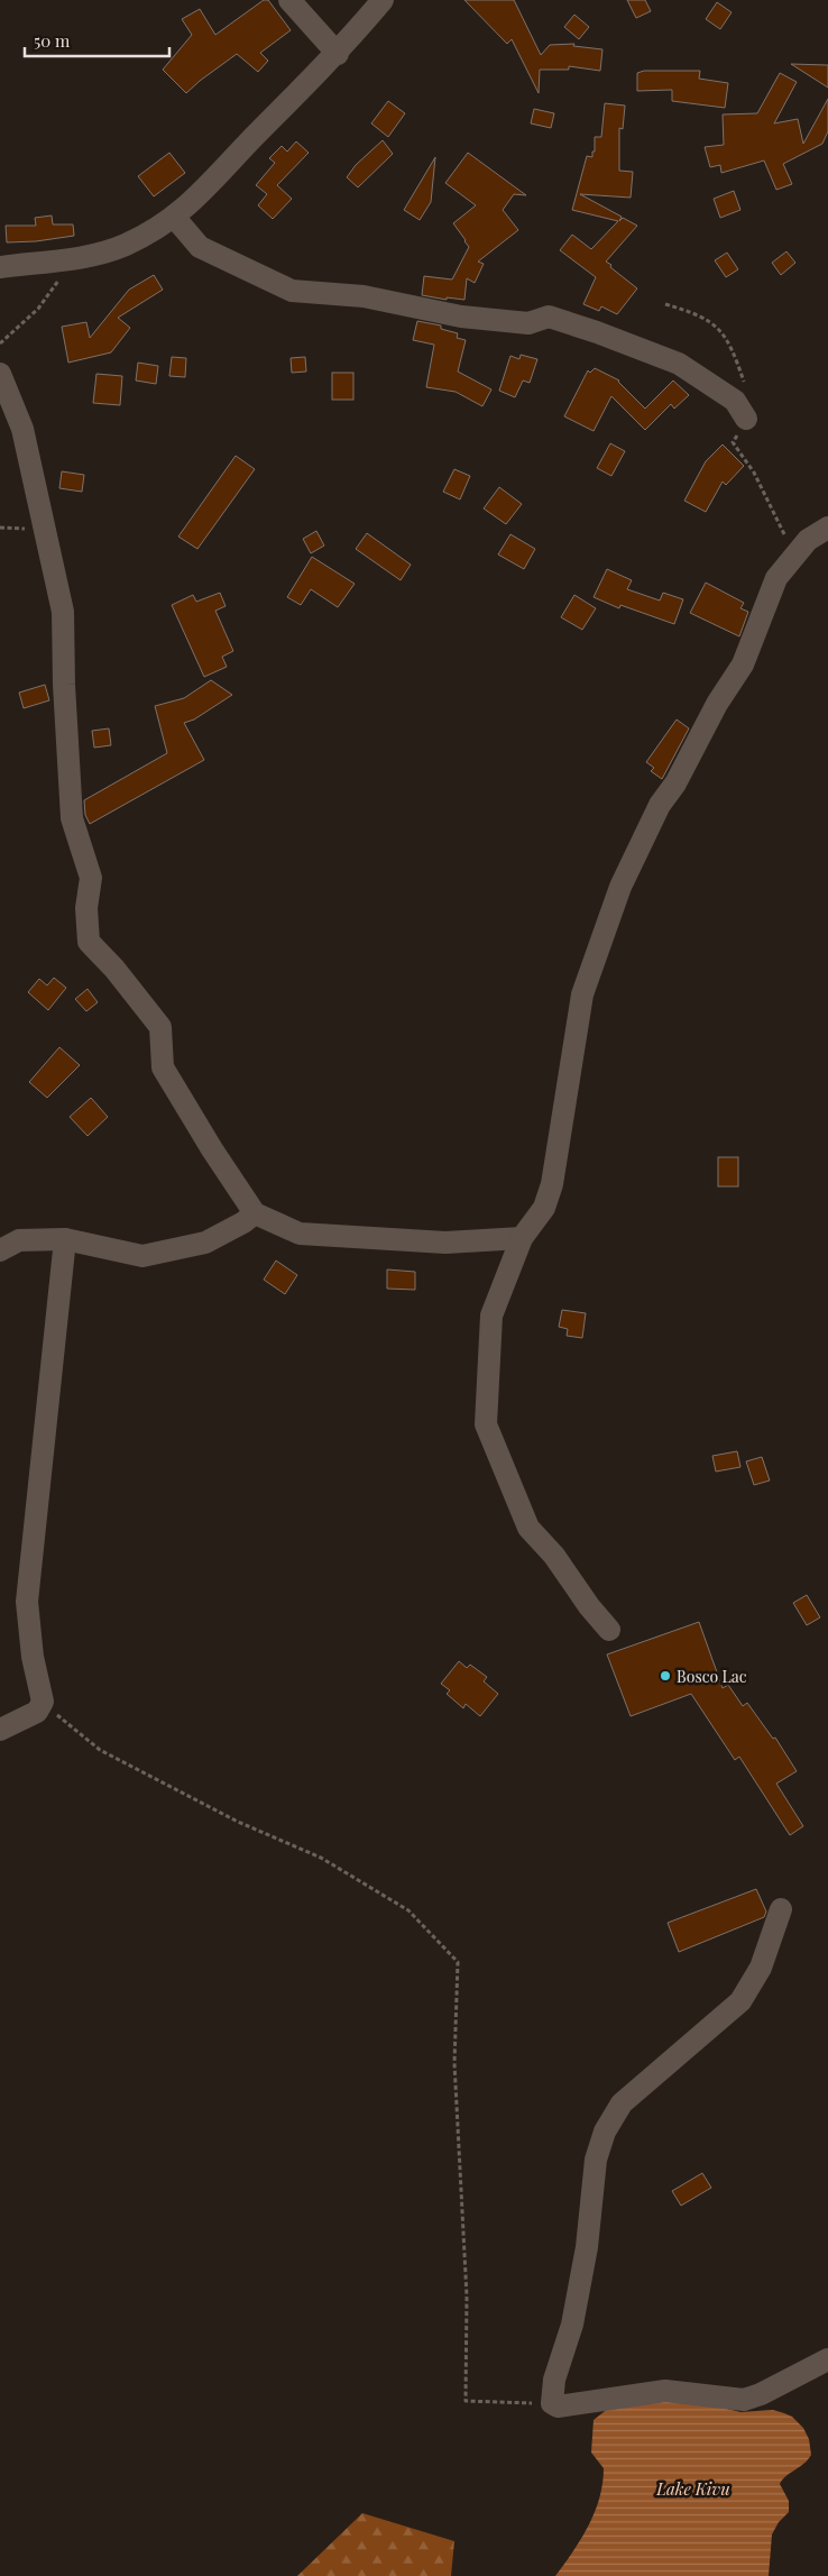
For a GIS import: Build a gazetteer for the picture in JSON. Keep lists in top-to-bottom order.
{
  "water": ["Lake Kivu"],
  "places": ["Bosco Lac"],
  "scale_bar": "50 m"
}
